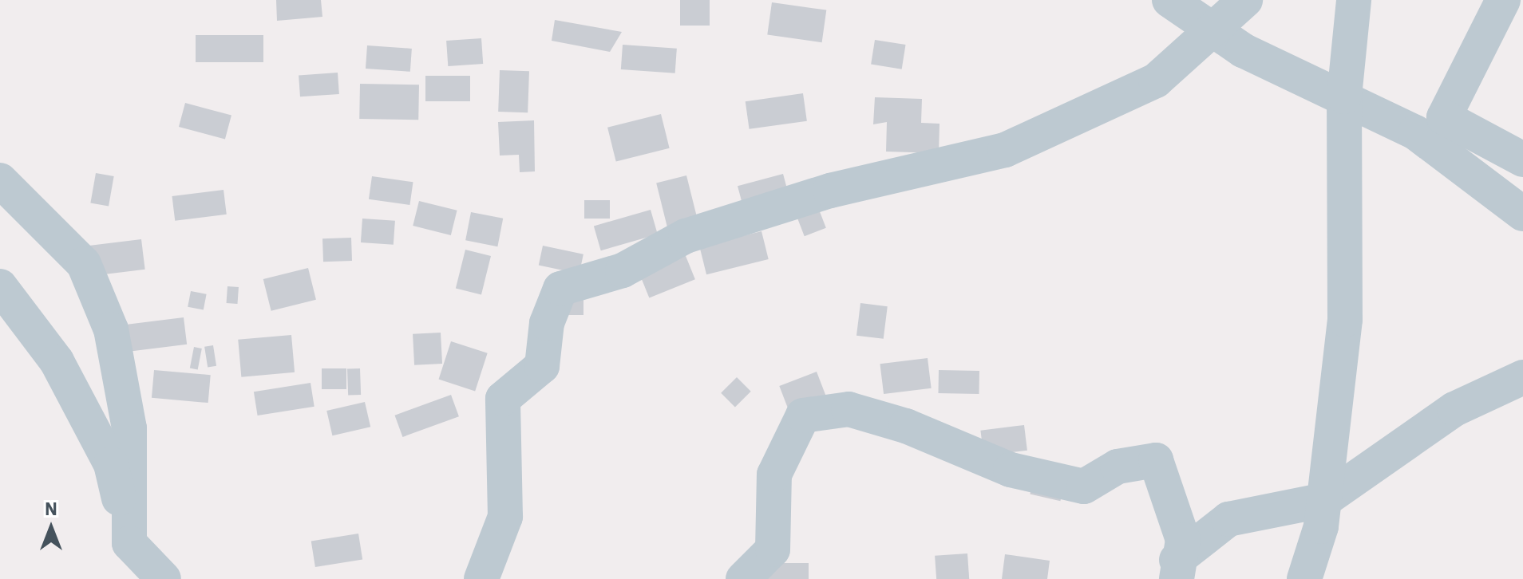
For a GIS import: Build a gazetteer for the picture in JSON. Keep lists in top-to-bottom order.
{
  "north": "top"
}
